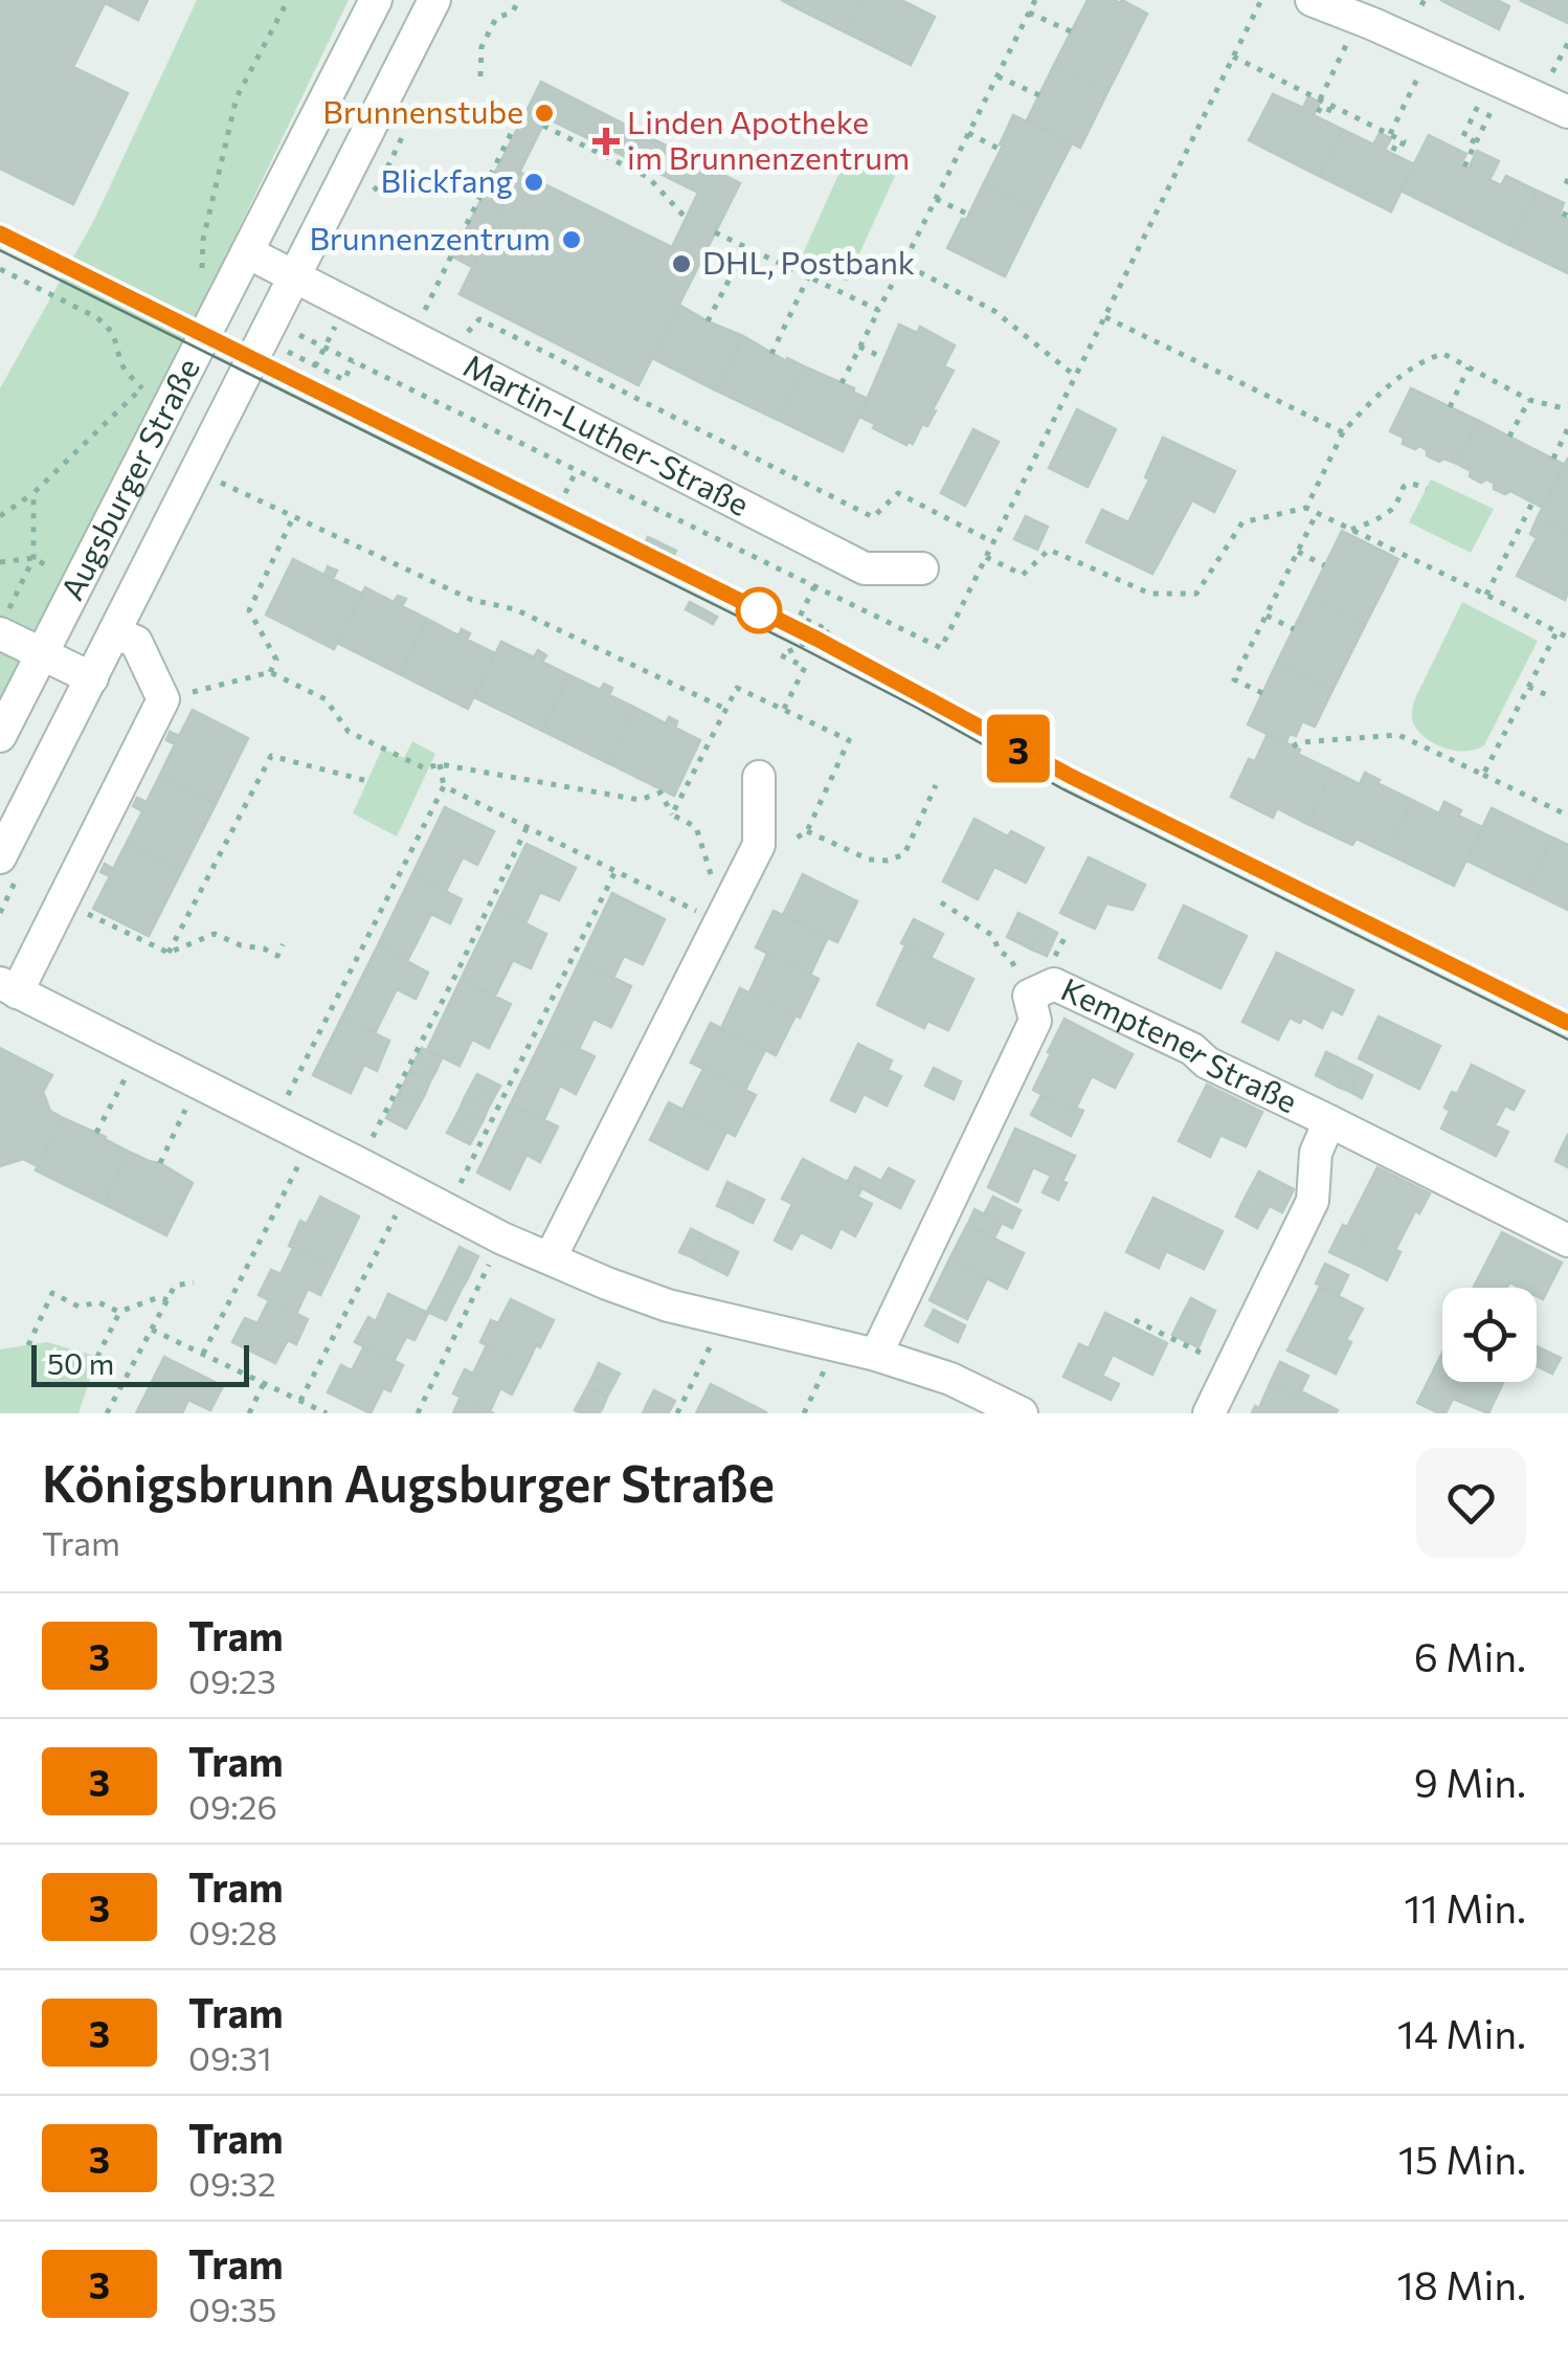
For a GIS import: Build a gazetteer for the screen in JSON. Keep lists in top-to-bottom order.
{
  "streets": {
    "street": ["Martin-Luther-Straße", "Augsburger Straße", "Kemptener Straße"]
  },
  "crossings": [
    ["Martin-Luther-Straße", "Augsburger Straße"]
  ],
  "places": {
    "other": [
      "Brunnenstube",
      "Blickfang",
      "Brunnenzentrum",
      "DHL, Postbank"
    ],
    "health": ["Linden Apotheke im Brunnenzentrum"]
  },
  "lines": ["tram line 3"],
  "scale_bar": "50 m",
  "page": {
    "on_map": "3",
    "scale": "50 m",
    "heading": ["Königsbrunn Augsburger Straße", "Tram"],
    "list": [
      {
        "mark": "3",
        "name": "Tram",
        "note": "09:23",
        "value": "6 Min."
      },
      {
        "mark": "3",
        "name": "Tram",
        "note": "09:26",
        "value": "9 Min."
      },
      {
        "mark": "3",
        "name": "Tram",
        "note": "09:28",
        "value": "11 Min."
      },
      {
        "mark": "3",
        "name": "Tram",
        "note": "09:31",
        "value": "14 Min."
      },
      {
        "mark": "3",
        "name": "Tram",
        "note": "09:32",
        "value": "15 Min."
      },
      {
        "mark": "3",
        "name": "Tram",
        "note": "09:35",
        "value": "18 Min."
      }
    ]
  }
}
